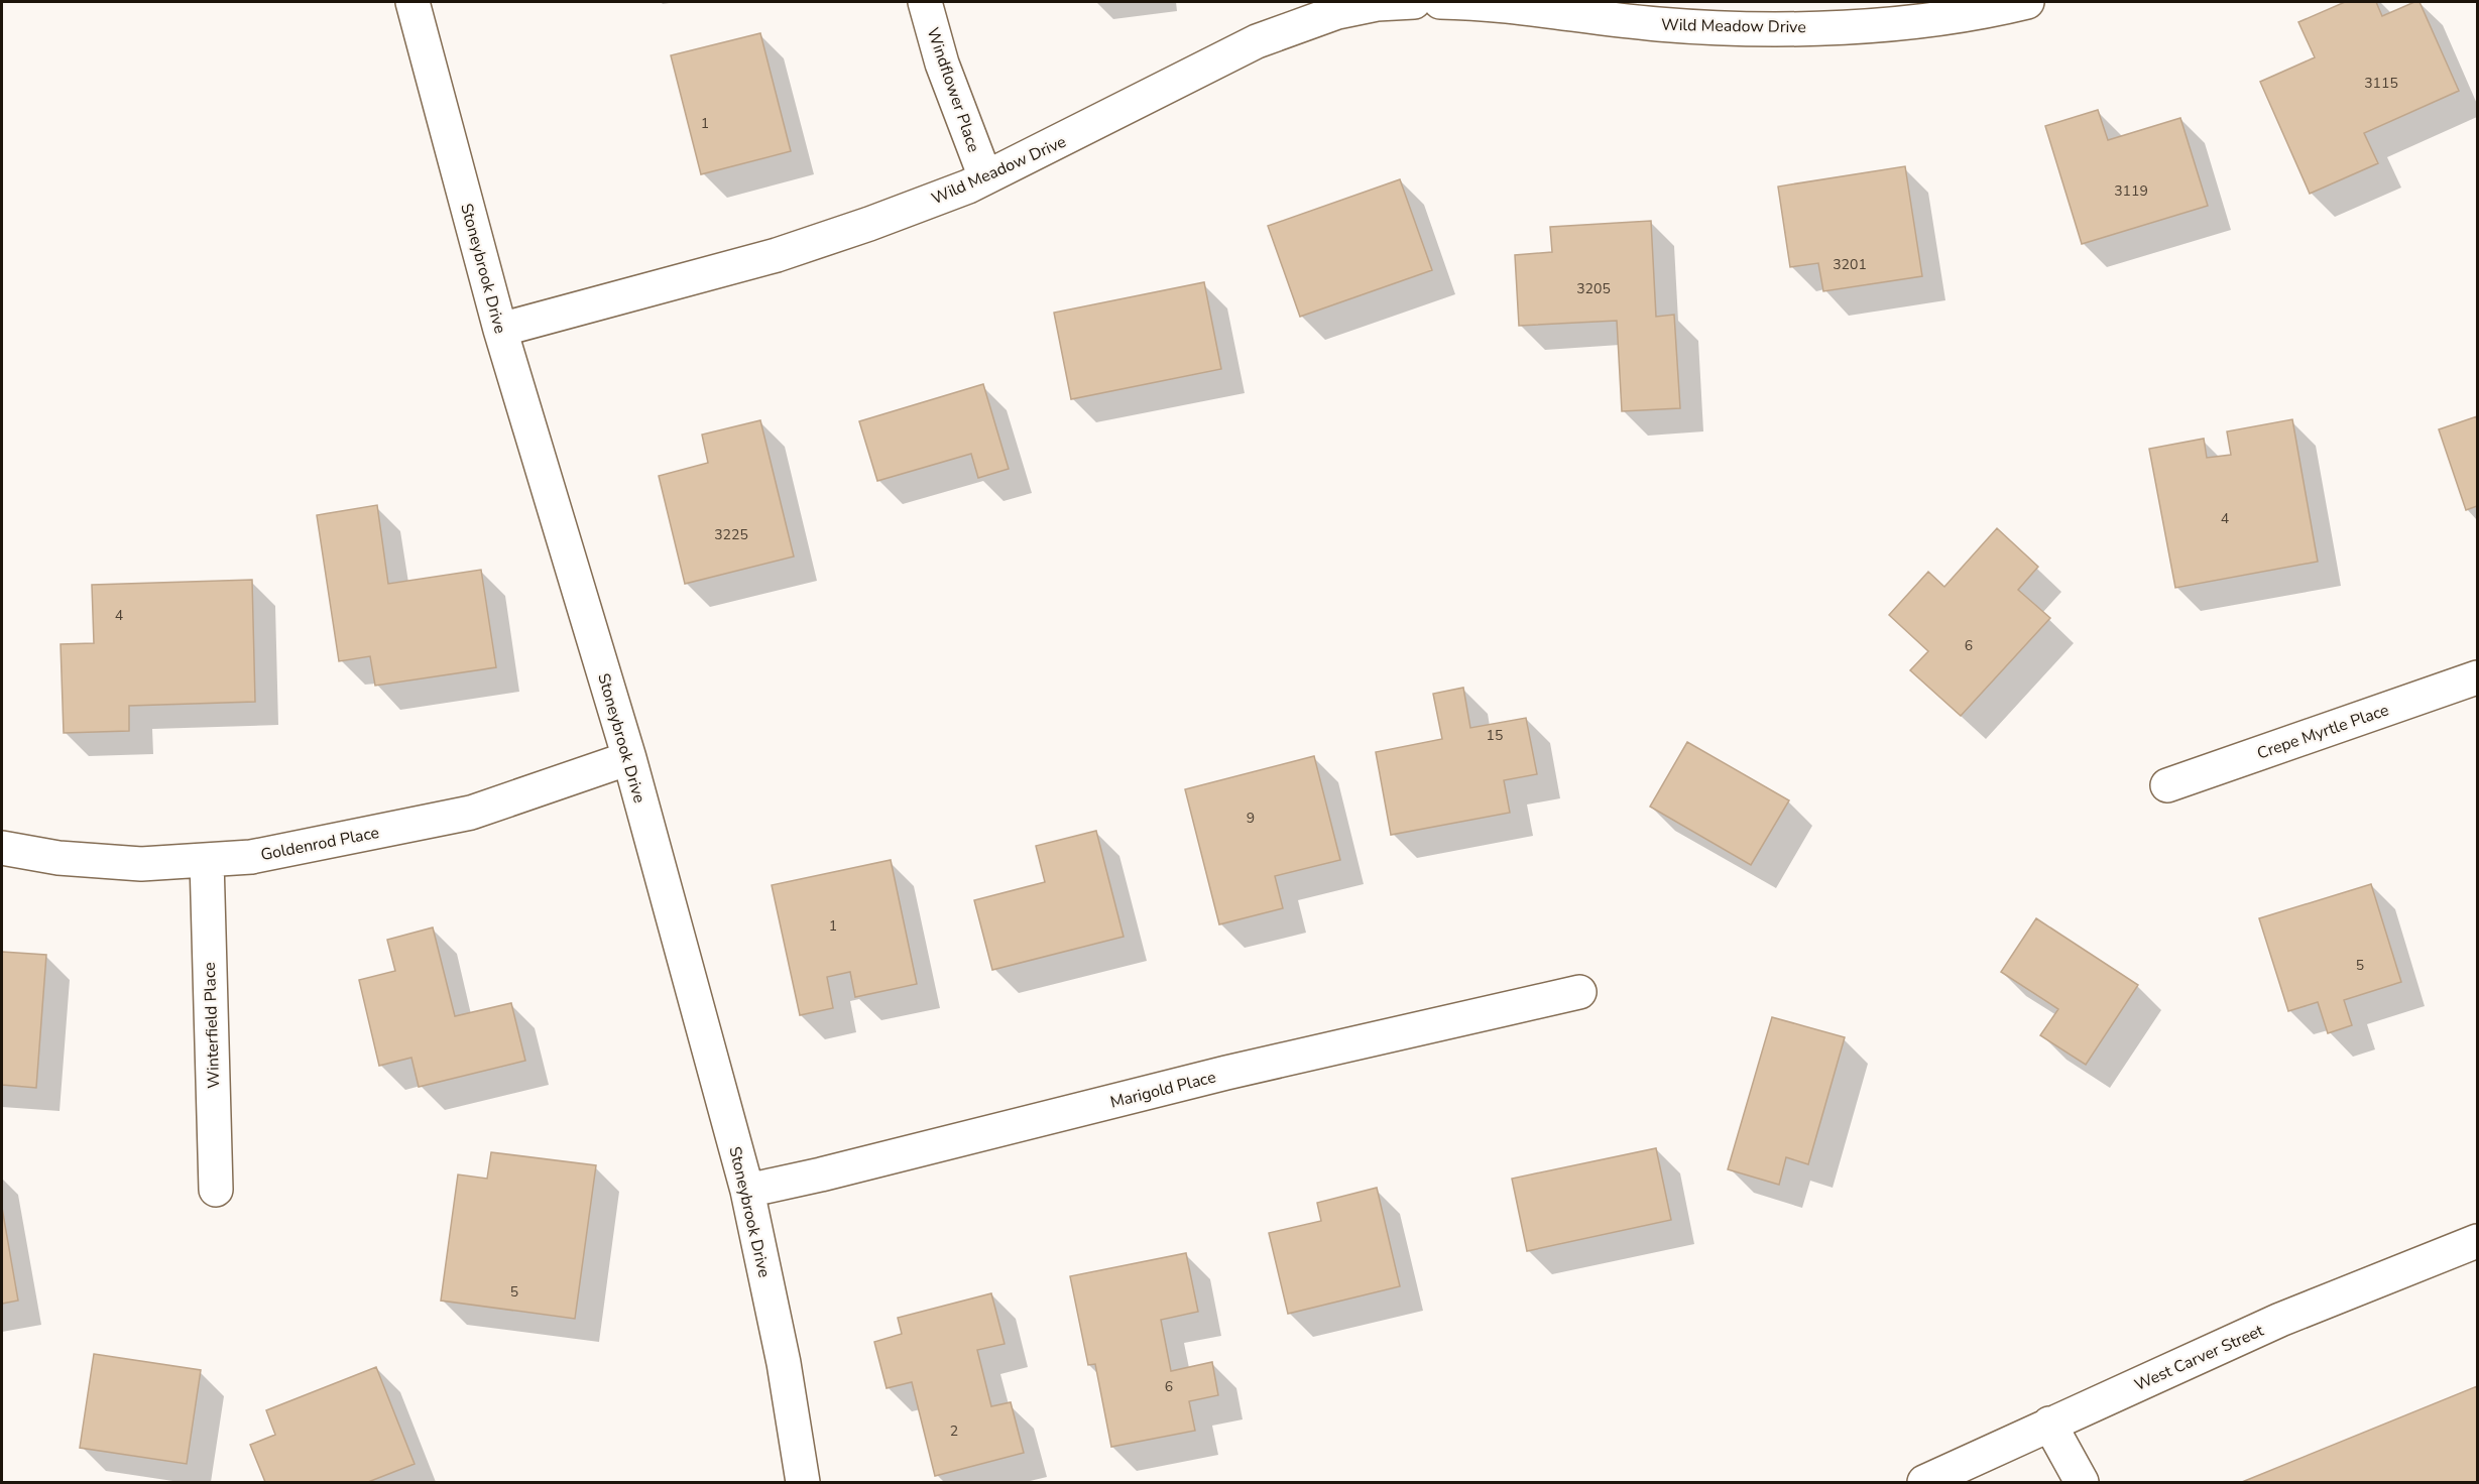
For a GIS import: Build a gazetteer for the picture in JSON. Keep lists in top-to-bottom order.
{
  "streets": {
    "street": [
      "Wild Meadow Drive",
      "Windflower Place",
      "Stoneybrook Drive",
      "Crepe Myrtle Place",
      "Goldenrod Place",
      "Winterfield Place",
      "Marigold Place",
      "West Carver Street"
    ]
  },
  "crossings": [
    ["Wild Meadow Drive", "Windflower Place"],
    ["Wild Meadow Drive", "Stoneybrook Drive"],
    ["Stoneybrook Drive", "Goldenrod Place"],
    ["Stoneybrook Drive", "Marigold Place"],
    ["Goldenrod Place", "Winterfield Place"]
  ],
  "house_numbers": [
    "3115",
    "1",
    "3119",
    "3201",
    "3205",
    "4",
    "3225",
    "4",
    "6",
    "15",
    "9",
    "1",
    "5",
    "5",
    "6",
    "2"
  ]
}
